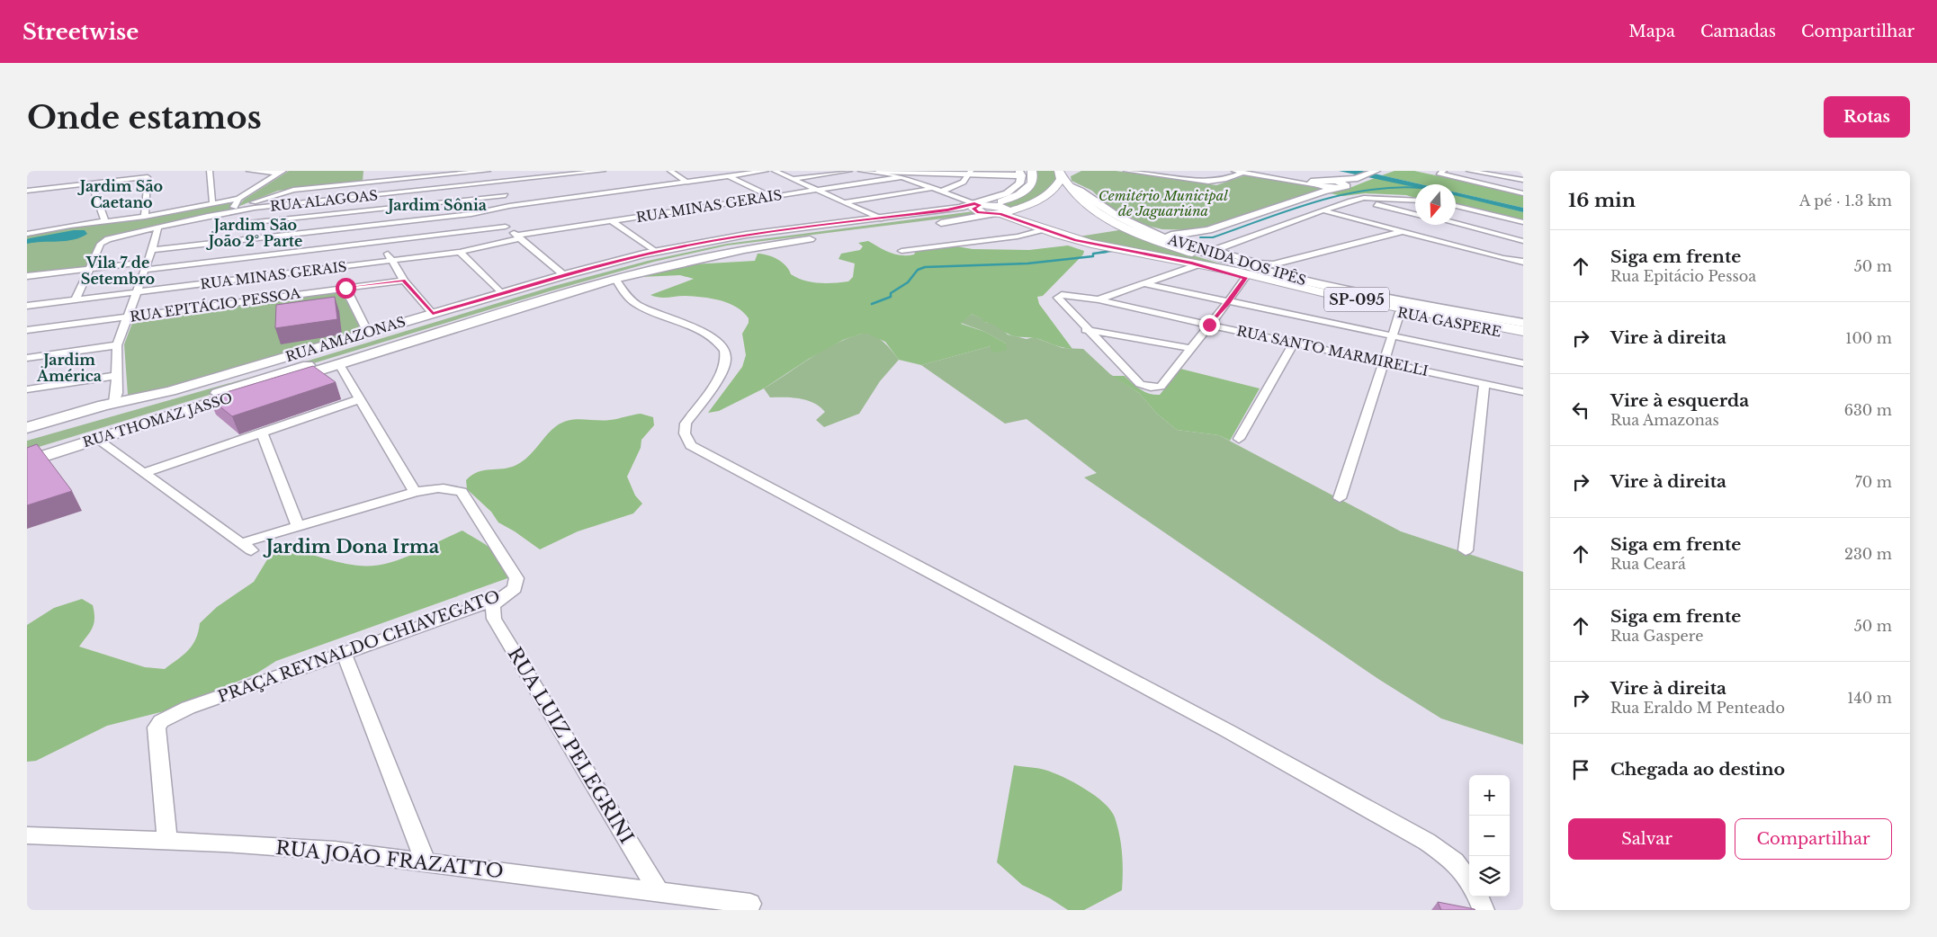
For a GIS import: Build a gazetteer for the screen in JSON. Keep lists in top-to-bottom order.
{
  "streets": {
    "main road": ["SP-095", "RUA AMAZONAS"],
    "street": [
      "RUA ALAGOAS",
      "RUA MINAS GERAIS",
      "AVENIDA DOS IPÊS",
      "RUA EPITÁCIO PESSOA",
      "RUA GASPERE",
      "RUA SANTO MARMIRELLI",
      "RUA THOMAZ JASSO",
      "PRAÇA REYNALDO CHIAVEGATO",
      "RUA LUIZ PELEGRINI",
      "RUA JOÃO FRAZATTO"
    ]
  },
  "crossings": [
    ["AVENIDA DOS IPÊS", "SP-095"],
    ["SP-095", "RUA GASPERE"],
    ["SP-095", "RUA AMAZONAS"],
    ["PRAÇA REYNALDO CHIAVEGATO", "RUA LUIZ PELEGRINI"],
    ["PRAÇA REYNALDO CHIAVEGATO", "RUA JOÃO FRAZATTO"],
    ["RUA LUIZ PELEGRINI", "RUA JOÃO FRAZATTO"]
  ],
  "districts": [
    "Jardim São Caetano",
    "Jardim Sônia",
    "Jardim São João 2° Parte",
    "Vila 7 de Setembro",
    "Jardim América",
    "Jardim Dona Irma"
  ],
  "parks": ["Cemitério Municipal de Jaguariúna"],
  "north": "bottom",
  "page": {
    "header": "Streetwise",
    "nav": ["Mapa", "Camadas", "Compartilhar"],
    "buttons": [
      "Rotas",
      ["Salvar", "Compartilhar"]
    ],
    "title": "Onde estamos",
    "heading": ["16 min", "A pé · 1.3 km"],
    "list": [
      ["Siga em frente", "Rua Epitácio Pessoa", "50 m"],
      ["Vire à direita", "100 m"],
      ["Vire à esquerda", "Rua Amazonas", "630 m"],
      ["Vire à direita", "70 m"],
      ["Siga em frente", "Rua Ceará", "230 m"],
      ["Siga em frente", "Rua Gaspere", "50 m"],
      ["Vire à direita", "Rua Eraldo M Penteado", "140 m"],
      "Chegada ao destino"
    ],
    "map_buttons": ["+", "−"]
  }
}
